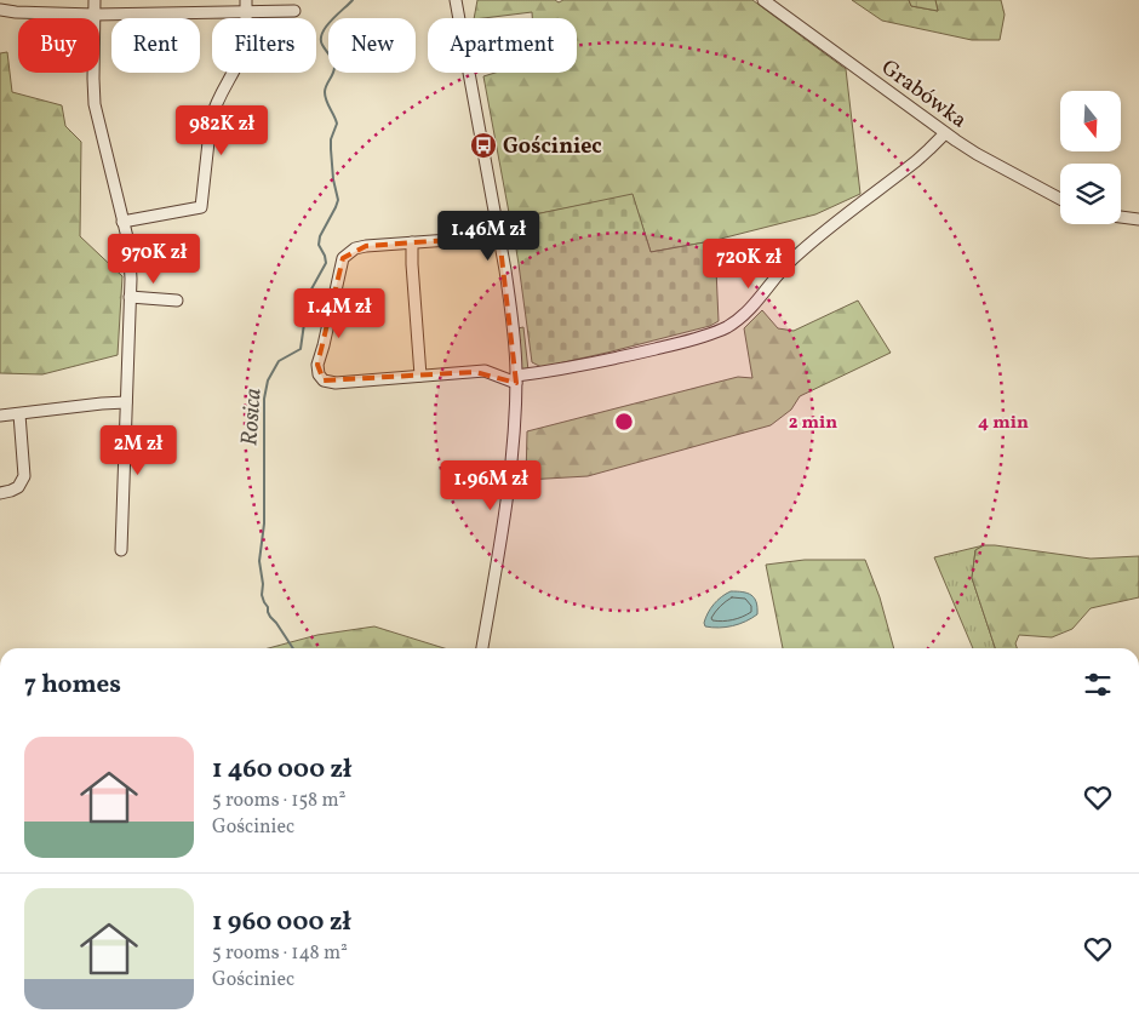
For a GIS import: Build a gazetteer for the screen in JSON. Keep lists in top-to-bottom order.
{
  "streets": {
    "street": ["Grabówka"]
  },
  "water": ["Rosica"],
  "places": {
    "bus stop": ["Gościniec"]
  },
  "north": "bottom",
  "page": {
    "chip": [
      "Buy",
      "Rent",
      "Filters",
      "New",
      "Apartment"
    ],
    "price": [
      "982K zł",
      "1.46M zł",
      "970K zł",
      "720K zł",
      "1.4M zł",
      "2M zł",
      "1.96M zł"
    ],
    "heading": "7 homes",
    "list": [
      {
        "name": "1 460 000 zł",
        "note": "5 rooms · 158 m² · Gościniec"
      },
      {
        "name": "1 960 000 zł",
        "note": "5 rooms · 148 m² · Gościniec"
      }
    ]
  },
  "rings": ["2 min", "4 min"]
}
